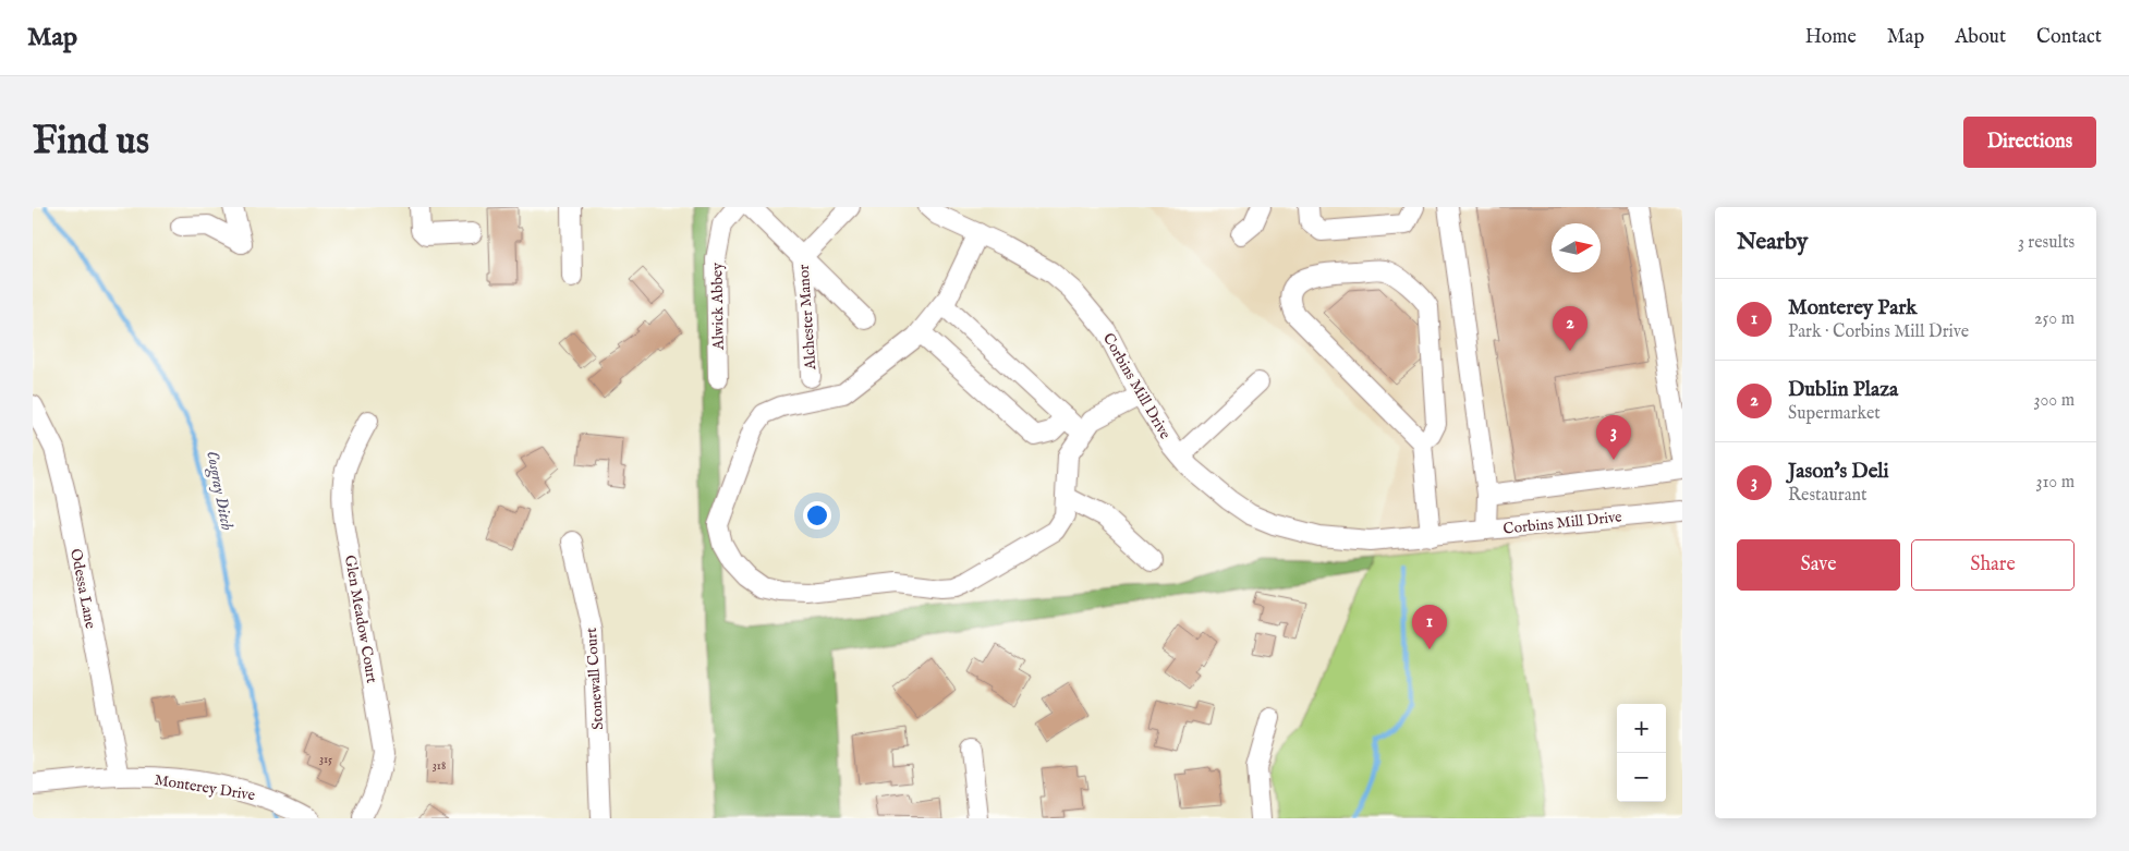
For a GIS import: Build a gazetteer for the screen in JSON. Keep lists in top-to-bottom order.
{
  "streets": {
    "street": [
      "Alwick Abbey",
      "Alchester Manor",
      "Corbins Mill Drive",
      "Odessa Lane",
      "Glen Meadow Court",
      "Stonewall Court",
      "Monterey Drive"
    ]
  },
  "crossings": [
    ["Odessa Lane", "Monterey Drive"]
  ],
  "water": ["Cosgray Ditch"],
  "house_numbers": ["315", "318"],
  "north": "right",
  "page": {
    "header": "Map",
    "nav": [
      "Home",
      "Map",
      "About",
      "Contact"
    ],
    "buttons": [
      "Directions",
      ["Save", "Share"]
    ],
    "title": "Find us",
    "heading": ["Nearby", "3 results"],
    "list": [
      {
        "mark": "1",
        "name": "Monterey Park",
        "note": "Park · Corbins Mill Drive",
        "value": "250 m"
      },
      {
        "mark": "2",
        "name": "Dublin Plaza",
        "note": "Supermarket",
        "value": "300 m"
      },
      {
        "mark": "3",
        "name": "Jason's Deli",
        "note": "Restaurant",
        "value": "310 m"
      }
    ],
    "pins": ["2", "3", "1"],
    "map_buttons": ["+", "−"]
  }
}
